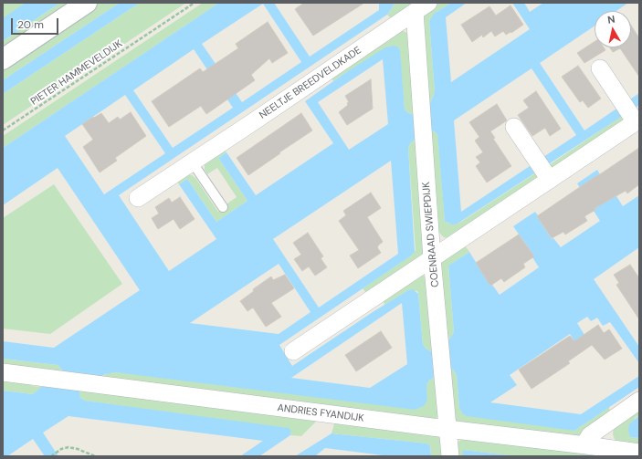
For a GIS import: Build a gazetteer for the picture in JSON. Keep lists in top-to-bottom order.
{
  "streets": {
    "street": ["NEELTJE BREEDVELDKADE", "COENRAAD SWIEPDIJK", "ANDRIES FYANDIJK"],
    "path": ["PIETER HAMMEVELDIJK"]
  },
  "crossings": [
    ["NEELTJE BREEDVELDKADE", "COENRAAD SWIEPDIJK"],
    ["COENRAAD SWIEPDIJK", "ANDRIES FYANDIJK"]
  ],
  "scale_bar": "20 m",
  "north": "top"
}
